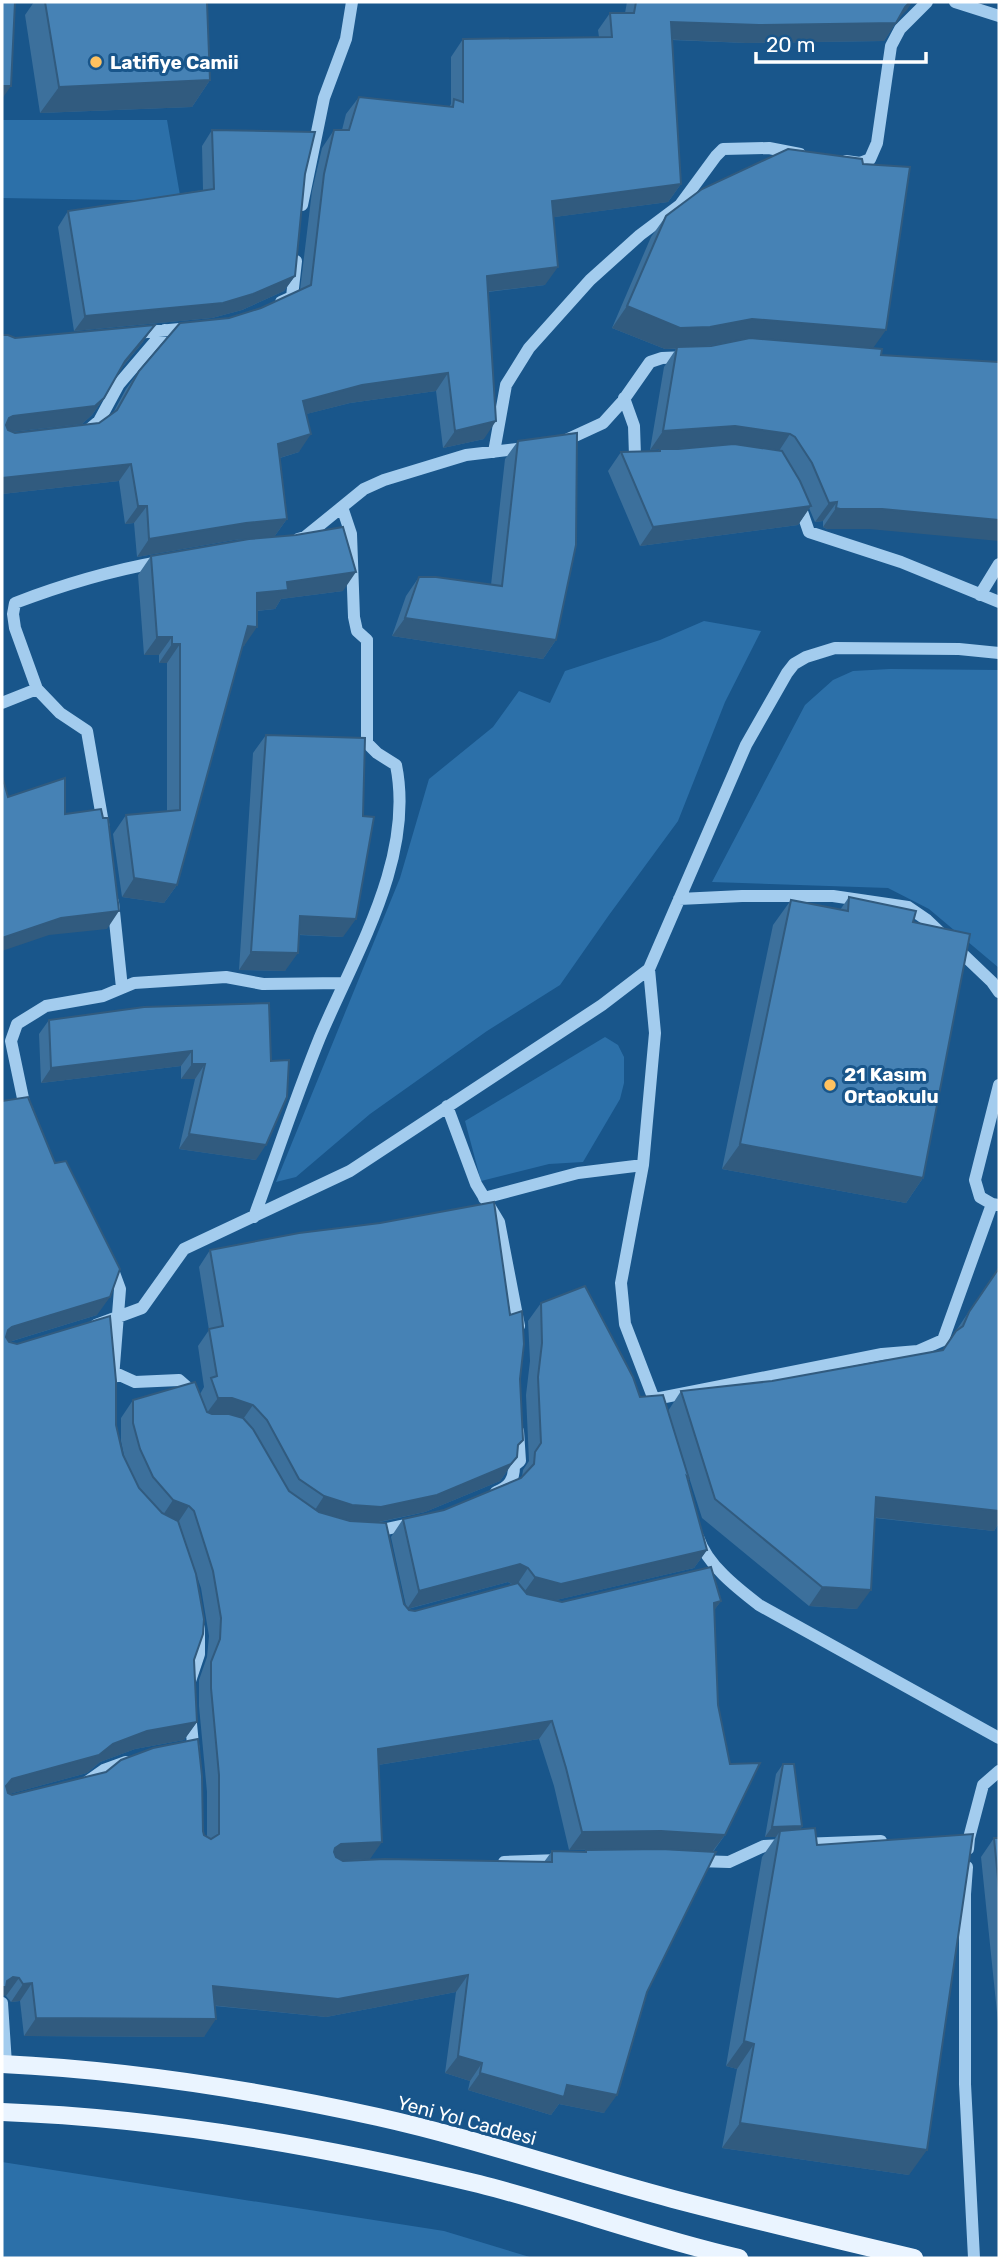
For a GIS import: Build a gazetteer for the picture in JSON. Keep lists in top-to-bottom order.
{
  "streets": {
    "main road": ["Yeni Yol Caddesi"]
  },
  "places": ["Latifiye Camii", "21 Kasım Ortaokulu"],
  "scale_bar": "20 m"
}
